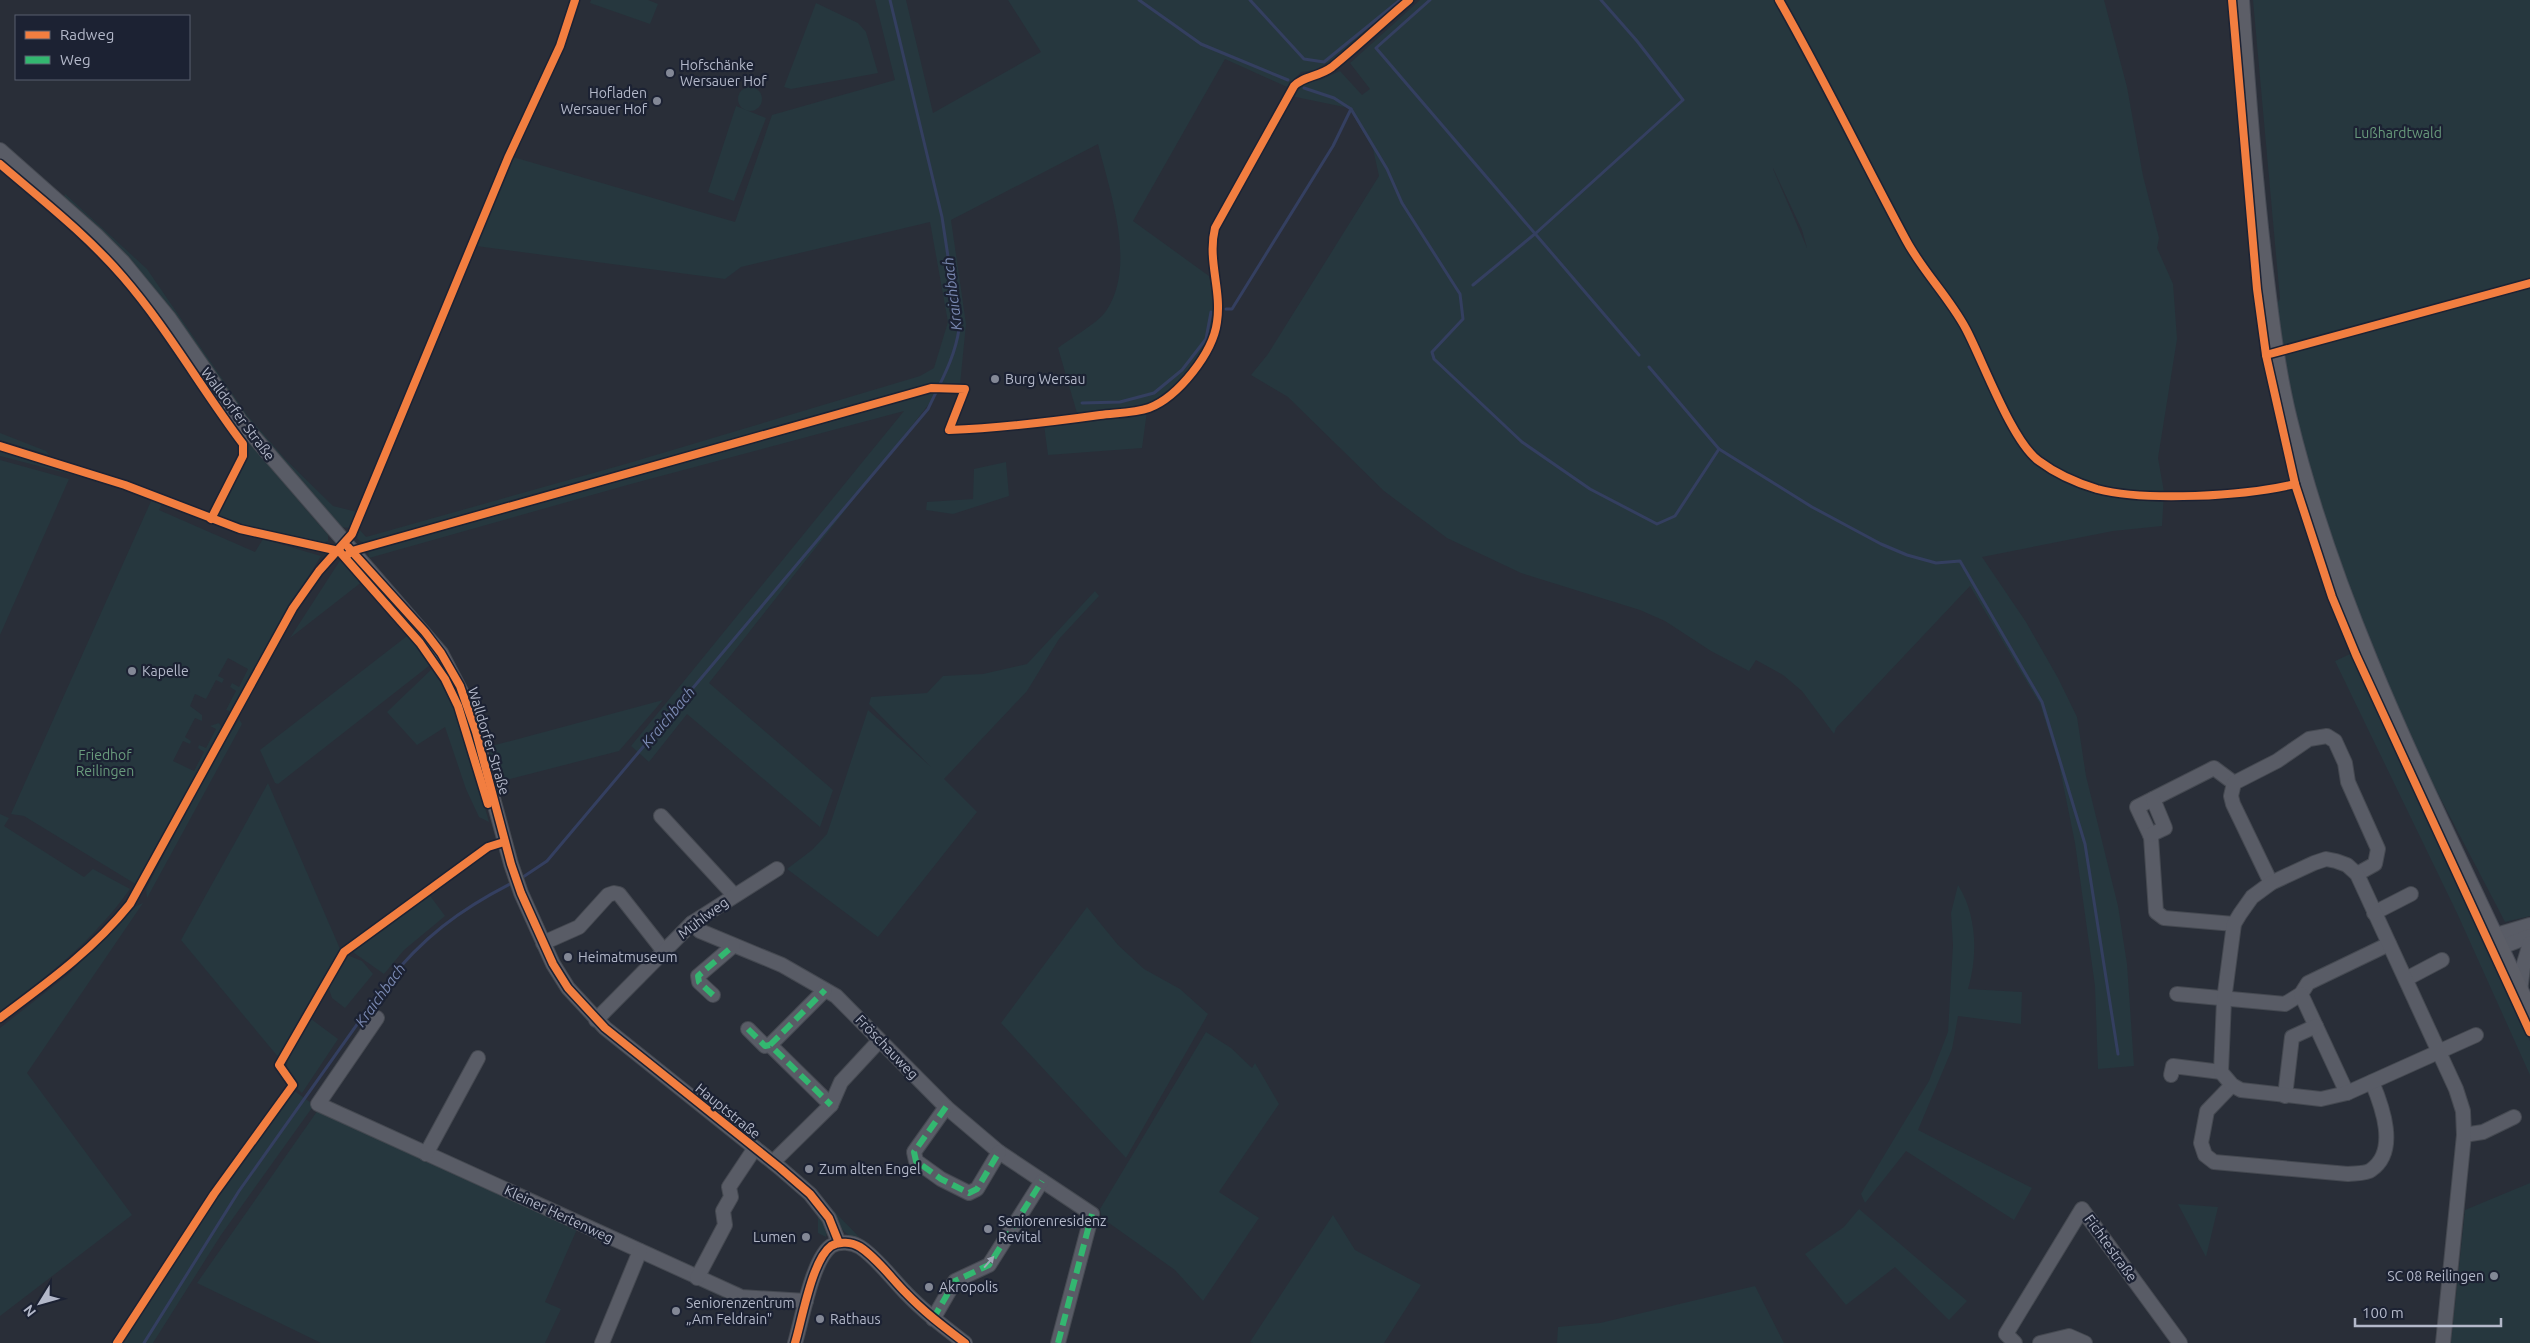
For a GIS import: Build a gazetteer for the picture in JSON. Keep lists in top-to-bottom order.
{
  "streets": {
    "street": [
      "Walldorfer Straße",
      "Mühlweg",
      "Fröschauweg",
      "Hauptstraße",
      "Kleiner Hertenweg",
      "Fichtestraße"
    ]
  },
  "crossings": [
    ["Walldorfer Straße", "Hauptstraße"],
    ["Mühlweg", "Fröschauweg"],
    ["Mühlweg", "Hauptstraße"]
  ],
  "water": ["Kraichbach"],
  "parks": ["Lußhardtwald", "Friedhof Reilingen"],
  "places": [
    "Hofschänke Wersauer Hof",
    "Hofladen Wersauer Hof",
    "Burg Wersau",
    "Kapelle",
    "Heimatmuseum",
    "Zum alten Engel",
    "Seniorenresidenz Revital",
    "Lumen",
    "SC 08 Reilingen",
    "Akropolis",
    "Seniorenzentrum „Am Feldrain\"",
    "Rathaus"
  ],
  "legend": ["Radweg", "Weg"],
  "scale_bar": "100 m",
  "north": "bottom left"
}
